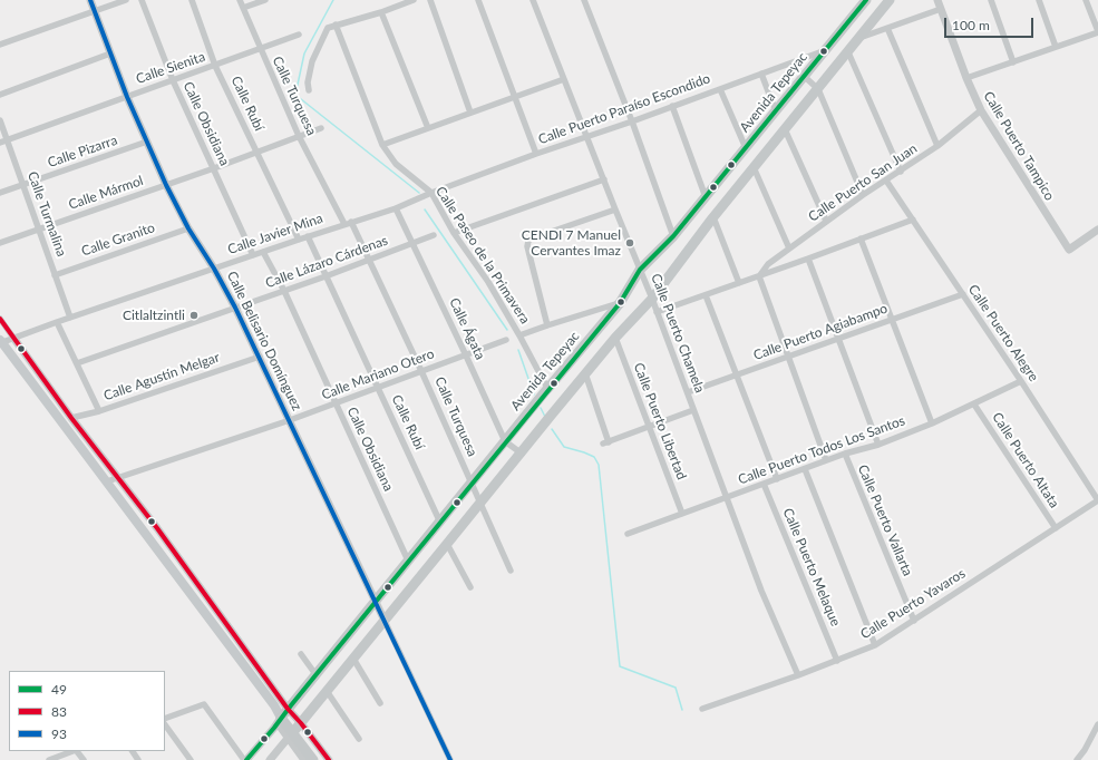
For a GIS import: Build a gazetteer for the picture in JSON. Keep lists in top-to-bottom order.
{
  "streets": {
    "main road": ["Avenida Tepeyac"],
    "street": [
      "Calle Sienita",
      "Calle Turquesa",
      "Calle Rubí",
      "Calle Puerto Paraíso Escondido",
      "Calle Obsidiana",
      "Calle Puerto Tampico",
      "Calle Pizarra",
      "Calle Puerto San Juan",
      "Calle Mármol",
      "Calle Turmalina",
      "Calle Javier Mina",
      "Calle Granito",
      "Calle Paseo de la Primavera",
      "Calle Lázaro Cárdenas",
      "Calle Ágata",
      "Calle Puerto Agiabampo",
      "Calle Puerto Chamela",
      "Calle Puerto Alegre",
      "Calle Belisario Domínguez",
      "Calle Mariano Otero",
      "Calle Agustín Melgar",
      "Calle Puerto Libertad",
      "Calle Puerto Todos Los Santos",
      "Calle Puerto Altata",
      "Calle Puerto Vallarta",
      "Calle Puerto Melaque",
      "Calle Puerto Yavaros"
    ]
  },
  "crossings": [
    ["Calle Sienita", "Calle Turquesa"],
    ["Calle Sienita", "Calle Rubí"],
    ["Calle Sienita", "Calle Obsidiana"],
    ["Calle Sienita", "Calle Turmalina"],
    ["Calle Sienita", "Calle Belisario Domínguez"],
    ["Avenida Tepeyac", "Calle Turquesa"],
    ["Avenida Tepeyac", "Calle Rubí"],
    ["Avenida Tepeyac", "Calle Puerto Paraíso Escondido"],
    ["Avenida Tepeyac", "Calle Obsidiana"],
    ["Avenida Tepeyac", "Calle Paseo de la Primavera"],
    ["Avenida Tepeyac", "Calle Ágata"],
    ["Avenida Tepeyac", "Calle Puerto Chamela"],
    ["Avenida Tepeyac", "Calle Belisario Domínguez"],
    ["Calle Turquesa", "Calle Mármol"],
    ["Calle Turquesa", "Calle Javier Mina"],
    ["Calle Turquesa", "Calle Lázaro Cárdenas"],
    ["Calle Turquesa", "Calle Mariano Otero"],
    ["Calle Rubí", "Calle Mármol"],
    ["Calle Rubí", "Calle Javier Mina"],
    ["Calle Rubí", "Calle Lázaro Cárdenas"],
    ["Calle Rubí", "Calle Mariano Otero"],
    ["Calle Puerto Paraíso Escondido", "Calle Javier Mina"],
    ["Calle Puerto Paraíso Escondido", "Calle Paseo de la Primavera"],
    ["Calle Puerto Paraíso Escondido", "Calle Puerto Chamela"],
    ["Calle Obsidiana", "Calle Mármol"],
    ["Calle Obsidiana", "Calle Javier Mina"],
    ["Calle Obsidiana", "Calle Lázaro Cárdenas"],
    ["Calle Obsidiana", "Calle Mariano Otero"],
    ["Calle Puerto Tampico", "Calle Puerto San Juan"],
    ["Calle Pizarra", "Calle Turmalina"],
    ["Calle Pizarra", "Calle Belisario Domínguez"],
    ["Calle Puerto San Juan", "Calle Puerto Alegre"],
    ["Calle Mármol", "Calle Turmalina"],
    ["Calle Mármol", "Calle Belisario Domínguez"],
    ["Calle Turmalina", "Calle Javier Mina"],
    ["Calle Turmalina", "Calle Granito"],
    ["Calle Javier Mina", "Calle Paseo de la Primavera"],
    ["Calle Javier Mina", "Calle Ágata"],
    ["Calle Javier Mina", "Calle Belisario Domínguez"],
    ["Calle Granito", "Calle Belisario Domínguez"],
    ["Calle Lázaro Cárdenas", "Calle Ágata"],
    ["Calle Lázaro Cárdenas", "Calle Belisario Domínguez"],
    ["Calle Ágata", "Calle Mariano Otero"],
    ["Calle Puerto Agiabampo", "Calle Puerto Chamela"],
    ["Calle Puerto Agiabampo", "Calle Puerto Alegre"],
    ["Calle Puerto Chamela", "Calle Puerto Todos Los Santos"],
    ["Calle Puerto Chamela", "Calle Puerto Yavaros"],
    ["Calle Puerto Alegre", "Calle Puerto Todos Los Santos"],
    ["Calle Puerto Alegre", "Calle Puerto Yavaros"],
    ["Calle Belisario Domínguez", "Calle Mariano Otero"],
    ["Calle Belisario Domínguez", "Calle Agustín Melgar"],
    ["Calle Puerto Libertad", "Calle Puerto Todos Los Santos"],
    ["Calle Puerto Todos Los Santos", "Calle Puerto Altata"],
    ["Calle Puerto Todos Los Santos", "Calle Puerto Vallarta"],
    ["Calle Puerto Todos Los Santos", "Calle Puerto Melaque"],
    ["Calle Puerto Altata", "Calle Puerto Yavaros"],
    ["Calle Puerto Vallarta", "Calle Puerto Yavaros"],
    ["Calle Puerto Melaque", "Calle Puerto Yavaros"]
  ],
  "places": ["CENDI 7 Manuel Cervantes Imaz", "Citlaltzintli"],
  "lines": ["transit line 49", "transit line 93", "transit line 83"],
  "legend": ["49", "83", "93"],
  "scale_bar": "100 m"
}
